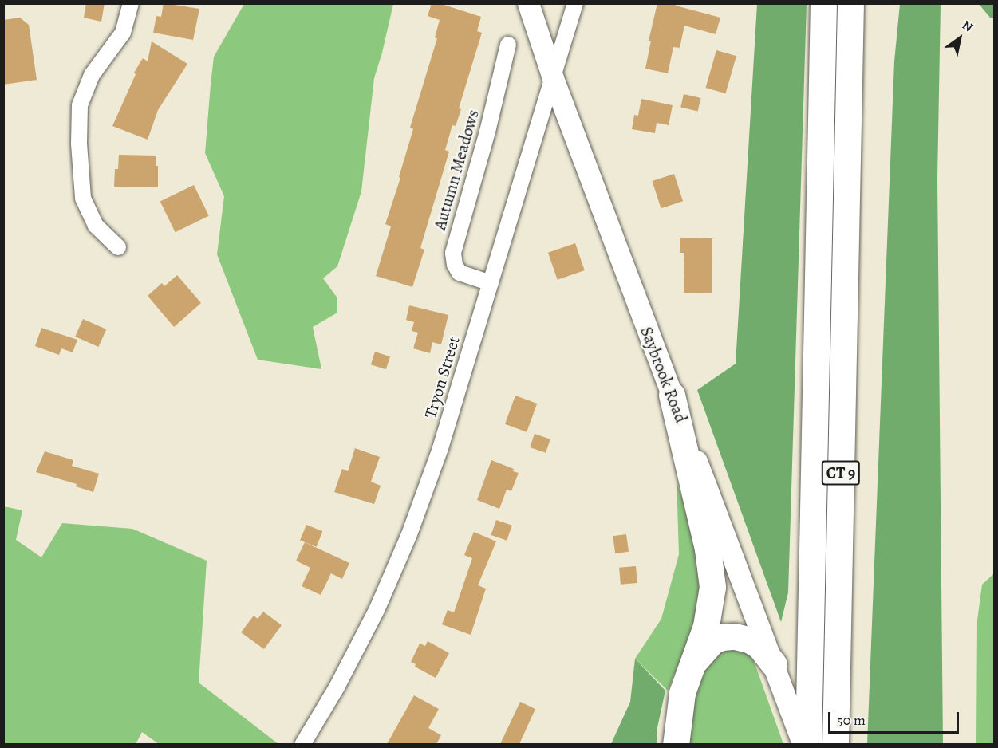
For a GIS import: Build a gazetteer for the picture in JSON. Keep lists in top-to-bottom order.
{
  "streets": {
    "highway": ["CT 9"],
    "main road": ["Saybrook Road"],
    "street": ["Autumn Meadows", "Tryon Street"]
  },
  "crossings": [
    ["Autumn Meadows", "Tryon Street"],
    ["Saybrook Road", "Tryon Street"]
  ],
  "scale_bar": "50 m",
  "north": "top right"
}
